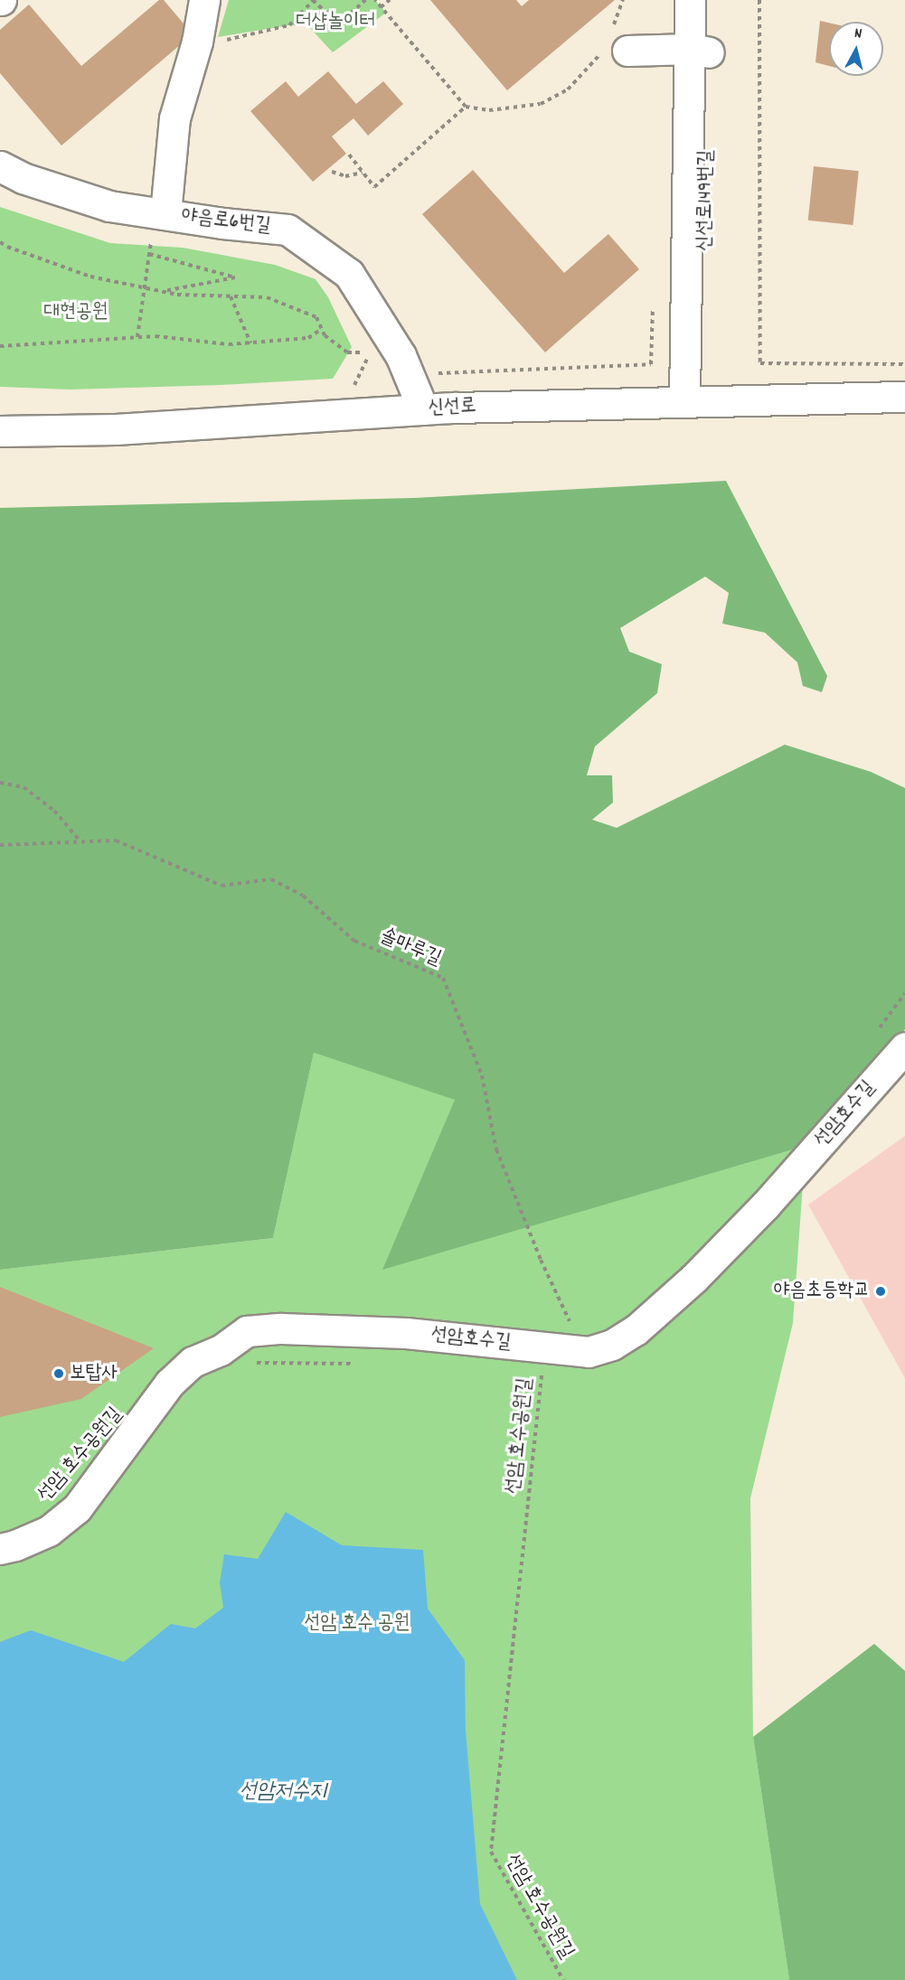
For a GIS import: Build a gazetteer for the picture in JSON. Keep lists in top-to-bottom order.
{
  "streets": {
    "street": [
      "신선로149번길",
      "야음로6번길",
      "신선로",
      "선암호수길"
    ],
    "path": ["솔마루길", "선암 호수공원길"]
  },
  "crossings": [
    ["신선로149번길", "신선로"],
    ["야음로6번길", "신선로"],
    ["솔마루길", "선암호수길"]
  ],
  "water": ["선암저수지"],
  "parks": ["더샵놀이터", "대현공원", "선암 호수 공원"],
  "places": ["야음초등학교", "보탑사"],
  "north": "top"
}
